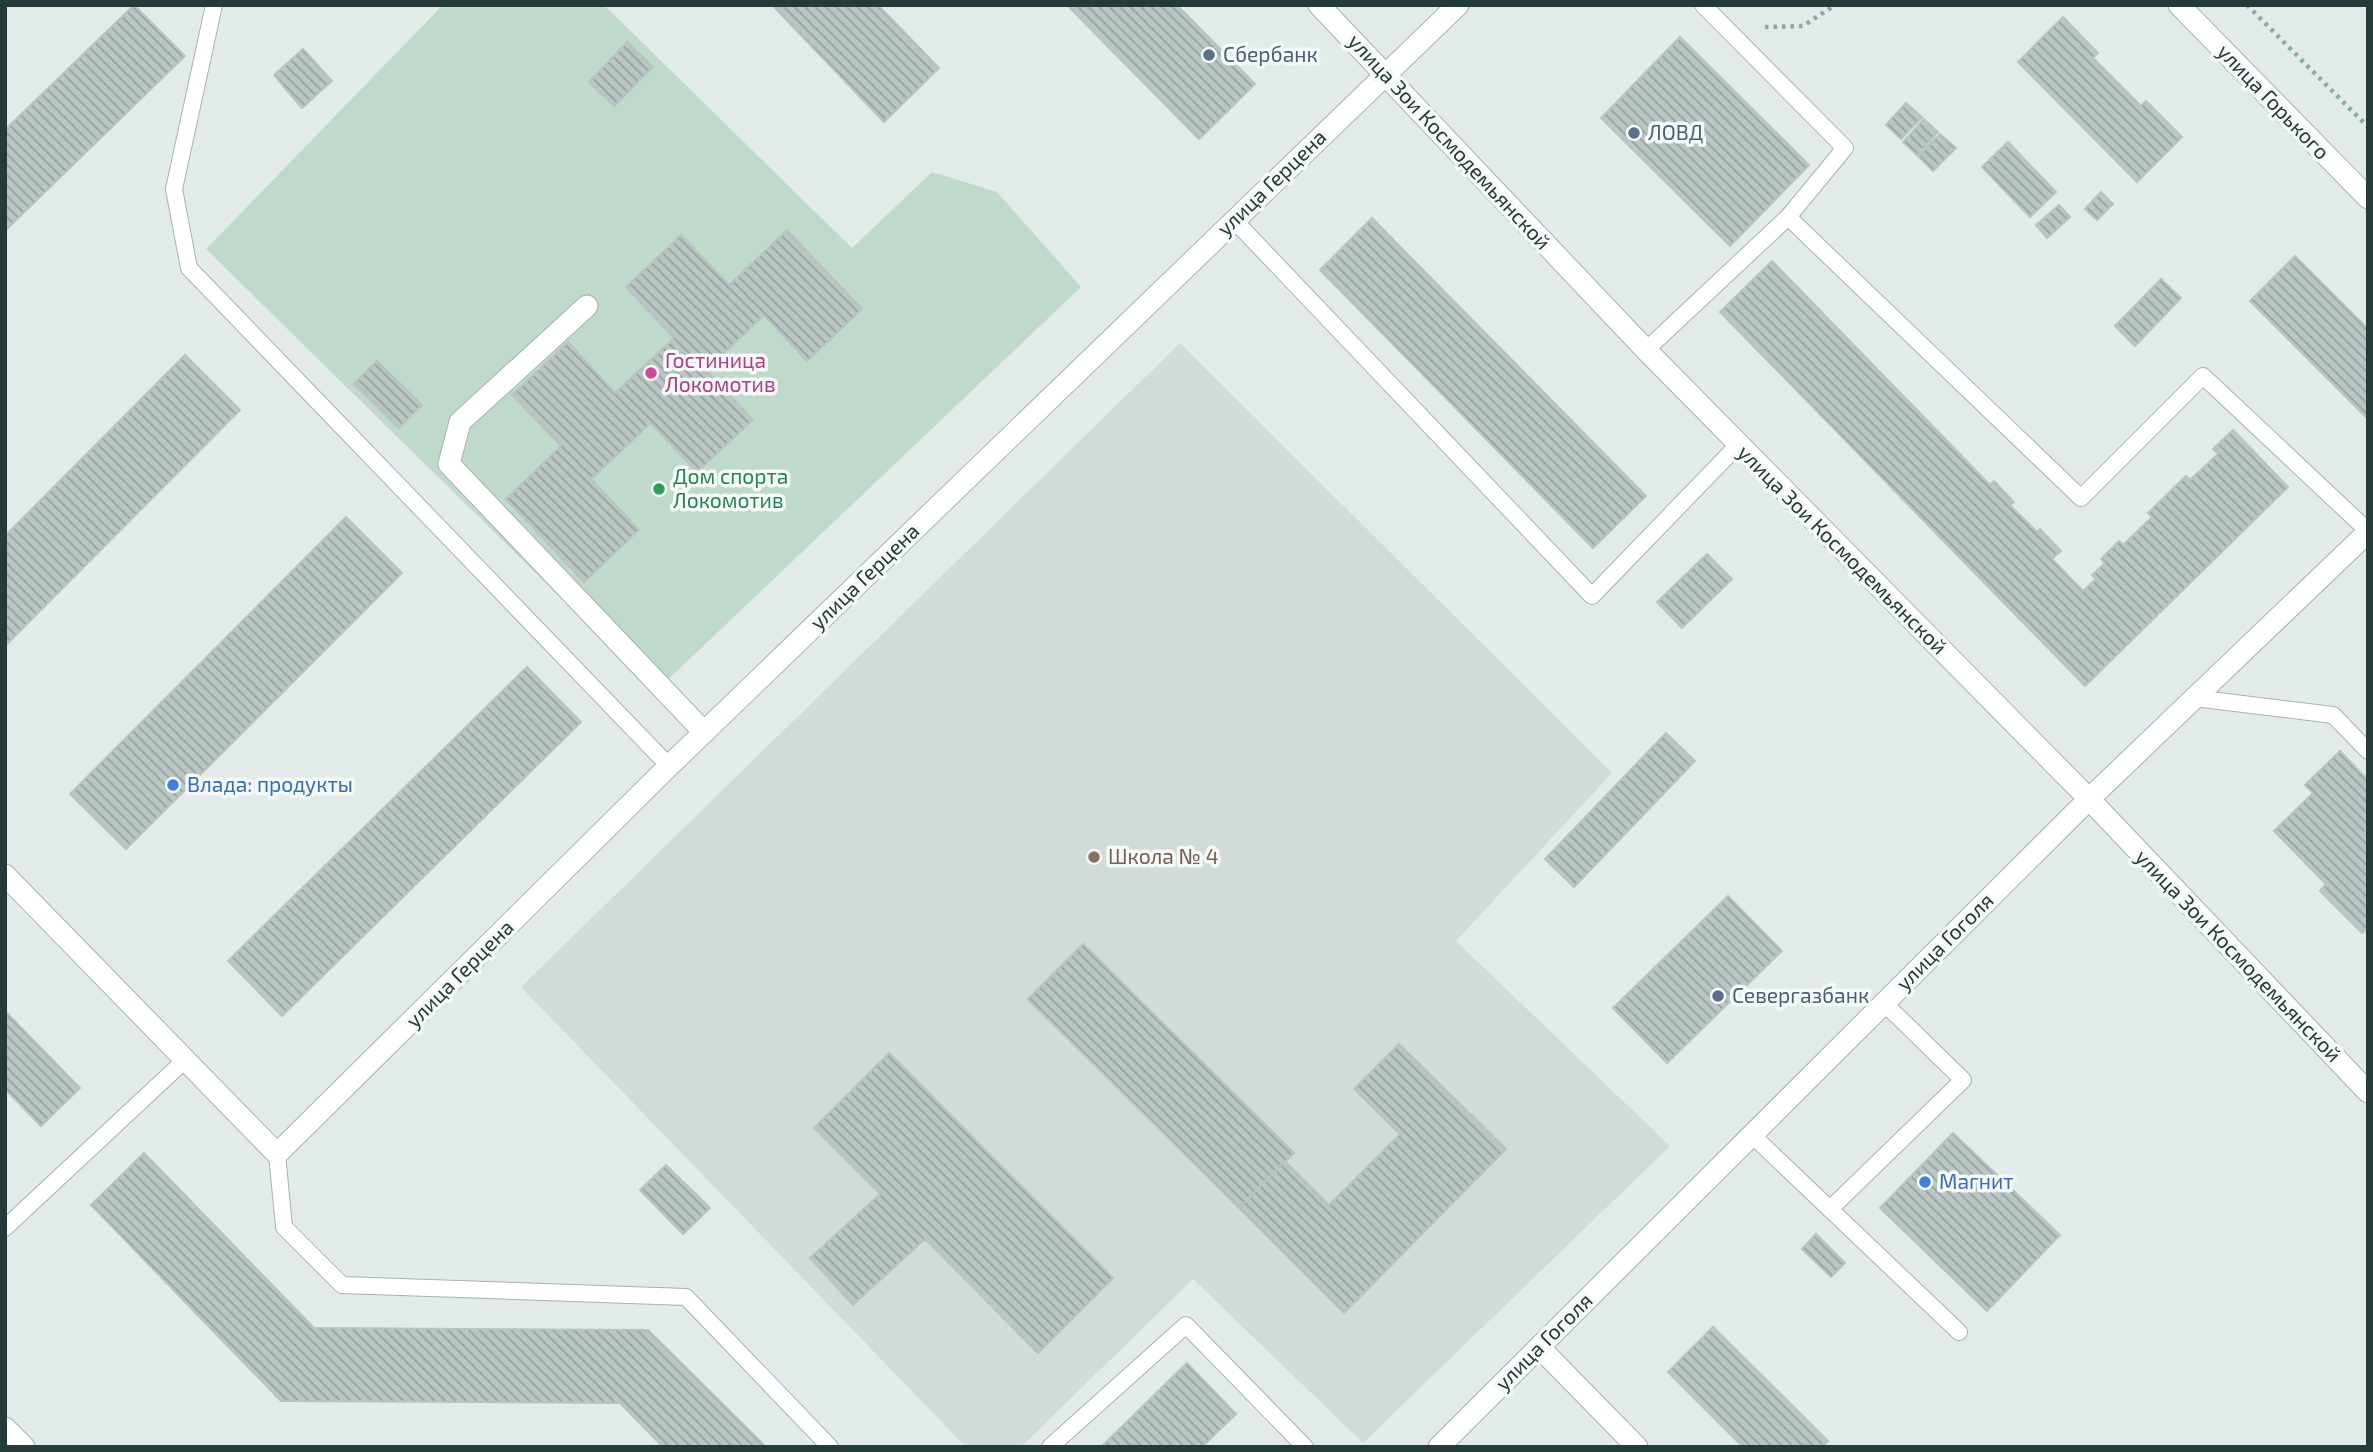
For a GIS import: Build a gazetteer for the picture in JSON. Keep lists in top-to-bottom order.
{
  "streets": {
    "street": [
      "улица Горького",
      "улица Зои Космодемьянской",
      "улица Герцена",
      "улица Гоголя"
    ]
  },
  "crossings": [
    ["улица Зои Космодемьянской", "улица Герцена"],
    ["улица Зои Космодемьянской", "улица Гоголя"]
  ],
  "places": [
    "Сбербанк",
    "ЛОВД",
    "Гостиница Локомотив",
    "Дом спорта Локомотив",
    "Влада: продукты",
    "Школа № 4",
    "Севергазбанк",
    "Магнит"
  ]
}
